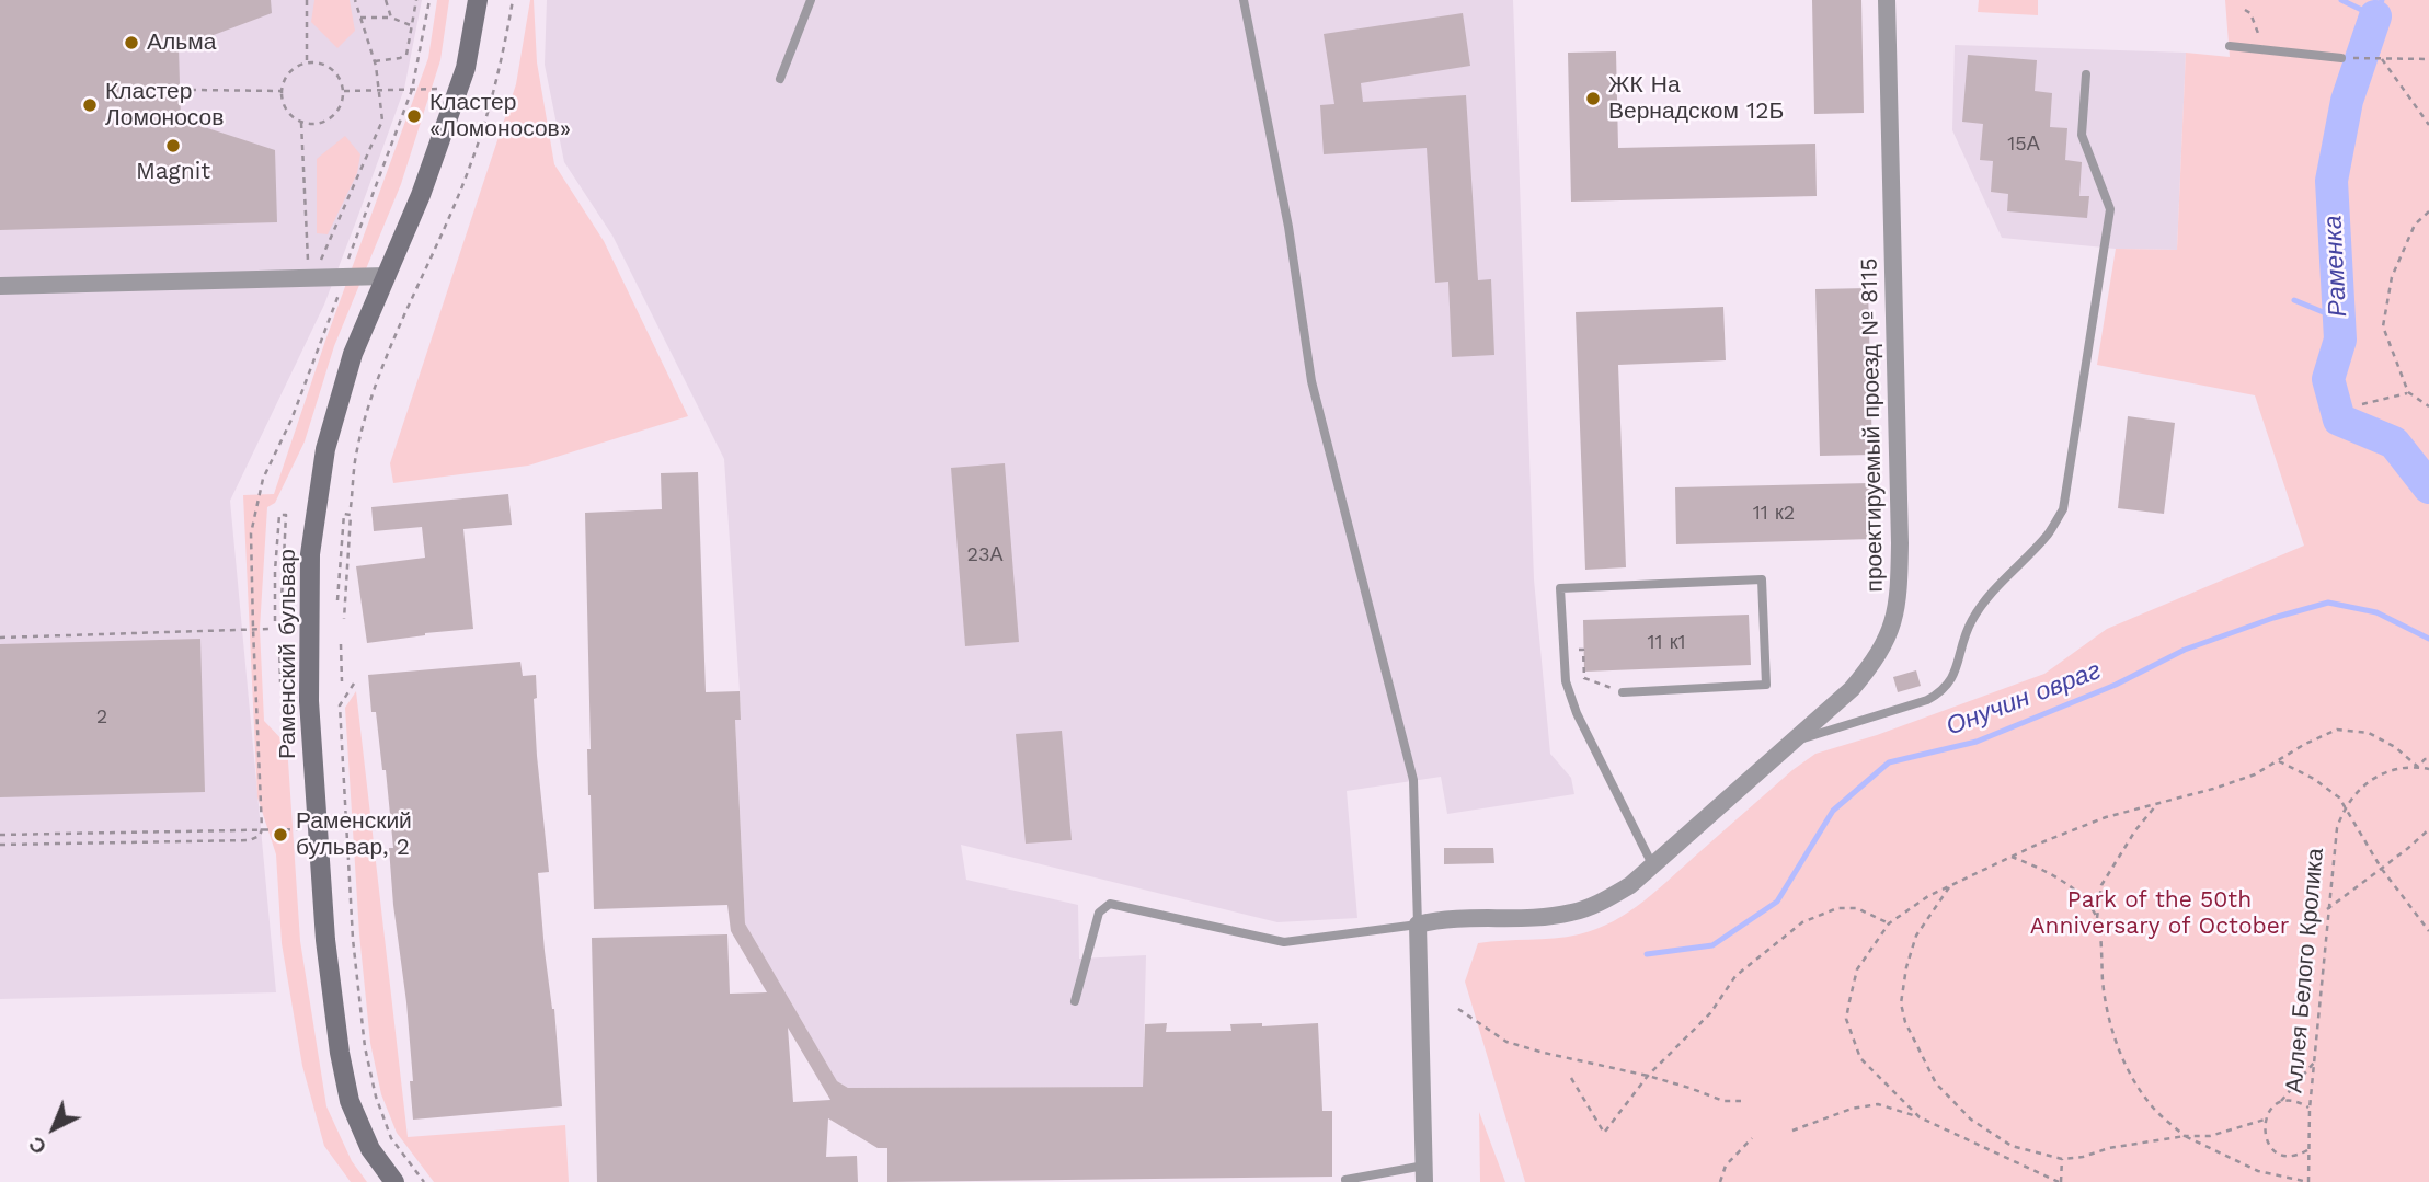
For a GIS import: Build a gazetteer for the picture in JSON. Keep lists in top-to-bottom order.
{
  "streets": {
    "street": ["проектируемый проезд № 8115", "Раменский бульвар"],
    "path": ["Аллея Белого Кролика"]
  },
  "water": ["Раменка", "Онучин овраг"],
  "parks": ["Park of the 50th Anniversary of October"],
  "places": [
    "Альма",
    "ЖК На Вернадском 12Б",
    "Кластер Ломоносов",
    "Кластер «Ломоносов»",
    "Magnit",
    "Раменский бульвар, 2"
  ],
  "house_numbers": [
    "15А",
    "11 к2",
    "23А",
    "11 к1",
    "2"
  ],
  "north": "bottom left"
}
